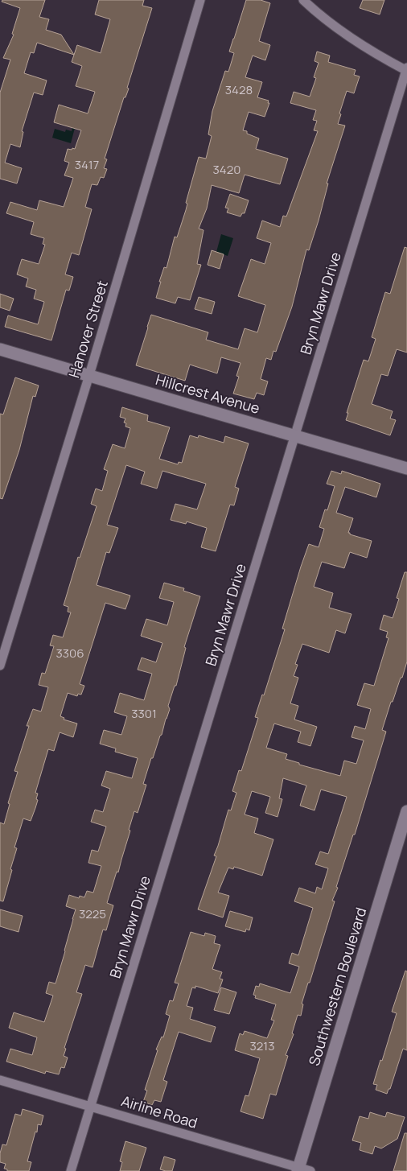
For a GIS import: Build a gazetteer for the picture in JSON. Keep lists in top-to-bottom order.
{
  "streets": {
    "street": [
      "Bryn Mawr Drive",
      "Hanover Street",
      "Hillcrest Avenue",
      "Southwestern Boulevard",
      "Airline Road"
    ]
  },
  "crossings": [
    ["Bryn Mawr Drive", "Hillcrest Avenue"],
    ["Bryn Mawr Drive", "Airline Road"],
    ["Hanover Street", "Hillcrest Avenue"],
    ["Southwestern Boulevard", "Airline Road"]
  ],
  "house_numbers": [
    "3428",
    "3417",
    "3420",
    "3306",
    "3301",
    "3225",
    "3213"
  ]
}
